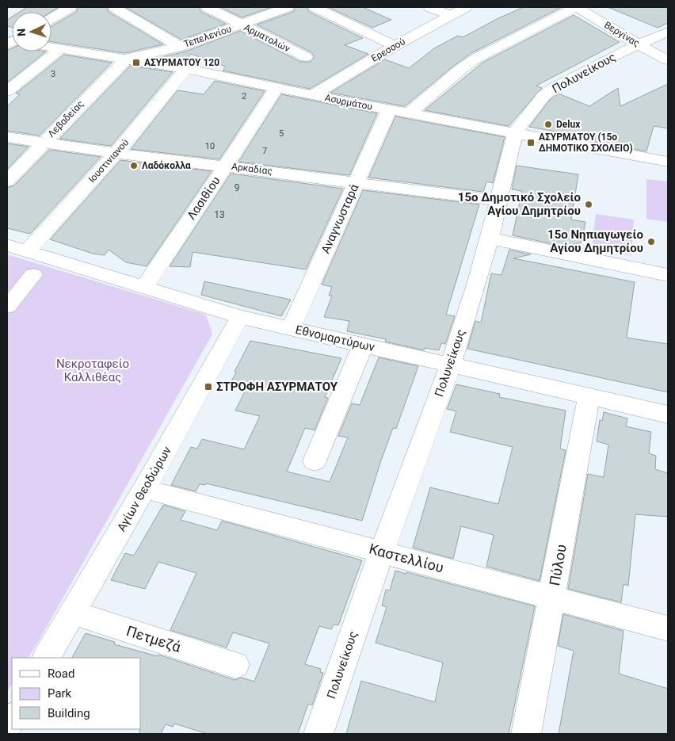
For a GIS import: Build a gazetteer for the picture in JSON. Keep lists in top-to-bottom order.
{
  "streets": {
    "street": [
      "Βεργίνας",
      "Τεπελενίου",
      "Αρματολών",
      "Ερεσσού",
      "Πολυνείκους",
      "Ασυρμάτου",
      "Λεβαδείας",
      "Ιουστινιανού",
      "Αρκαδίας",
      "Λασιθίου",
      "Αναγνωσταρά",
      "Εθνομαρτύρων",
      "Αγίων Θεοδώρων",
      "Καστελλίου",
      "Πύλου",
      "Πετμεζά"
    ]
  },
  "crossings": [
    ["Βεργίνας", "Πολυνείκους"],
    ["Τεπελενίου", "Αρματολών"],
    ["Τεπελενίου", "Ασυρμάτου"],
    ["Τεπελενίου", "Λεβαδείας"],
    ["Ερεσσού", "Ασυρμάτου"],
    ["Πολυνείκους", "Ασυρμάτου"],
    ["Πολυνείκους", "Αρκαδίας"],
    ["Πολυνείκους", "Εθνομαρτύρων"],
    ["Πολυνείκους", "Καστελλίου"],
    ["Ασυρμάτου", "Λεβαδείας"],
    ["Ασυρμάτου", "Ιουστινιανού"],
    ["Ασυρμάτου", "Λασιθίου"],
    ["Ασυρμάτου", "Αναγνωσταρά"],
    ["Λεβαδείας", "Αρκαδίας"],
    ["Ιουστινιανού", "Αρκαδίας"],
    ["Ιουστινιανού", "Εθνομαρτύρων"],
    ["Αρκαδίας", "Λασιθίου"],
    ["Αρκαδίας", "Αναγνωσταρά"],
    ["Λασιθίου", "Εθνομαρτύρων"],
    ["Αναγνωσταρά", "Εθνομαρτύρων"],
    ["Εθνομαρτύρων", "Αγίων Θεοδώρων"],
    ["Εθνομαρτύρων", "Πύλου"],
    ["Αγίων Θεοδώρων", "Καστελλίου"],
    ["Αγίων Θεοδώρων", "Πετμεζά"],
    ["Καστελλίου", "Πύλου"]
  ],
  "parks": ["Νεκροταφείο Καλλιθέας"],
  "places": {
    "transit": ["ΑΣΥΡΜΑΤΟΥ 120", "ΑΣΥΡΜΑΤΟΥ (15ο ΔΗΜΟΤΙΚΟ ΣΧΟΛΕΙΟ)", "ΣΤΡΟΦΗ ΑΣΥΡΜΑΤΟΥ"],
    "other": [
      "Delux",
      "Λαδόκολλα",
      "15ο Δημοτικό Σχολείο Αγίου Δημητρίου",
      "15ο Νηπιαγωγείο Αγίου Δημητρίου"
    ]
  },
  "house_numbers": [
    "3",
    "2",
    "5",
    "10",
    "7",
    "9",
    "13"
  ],
  "legend": ["Road", "Park", "Building"],
  "north": "left"
}
